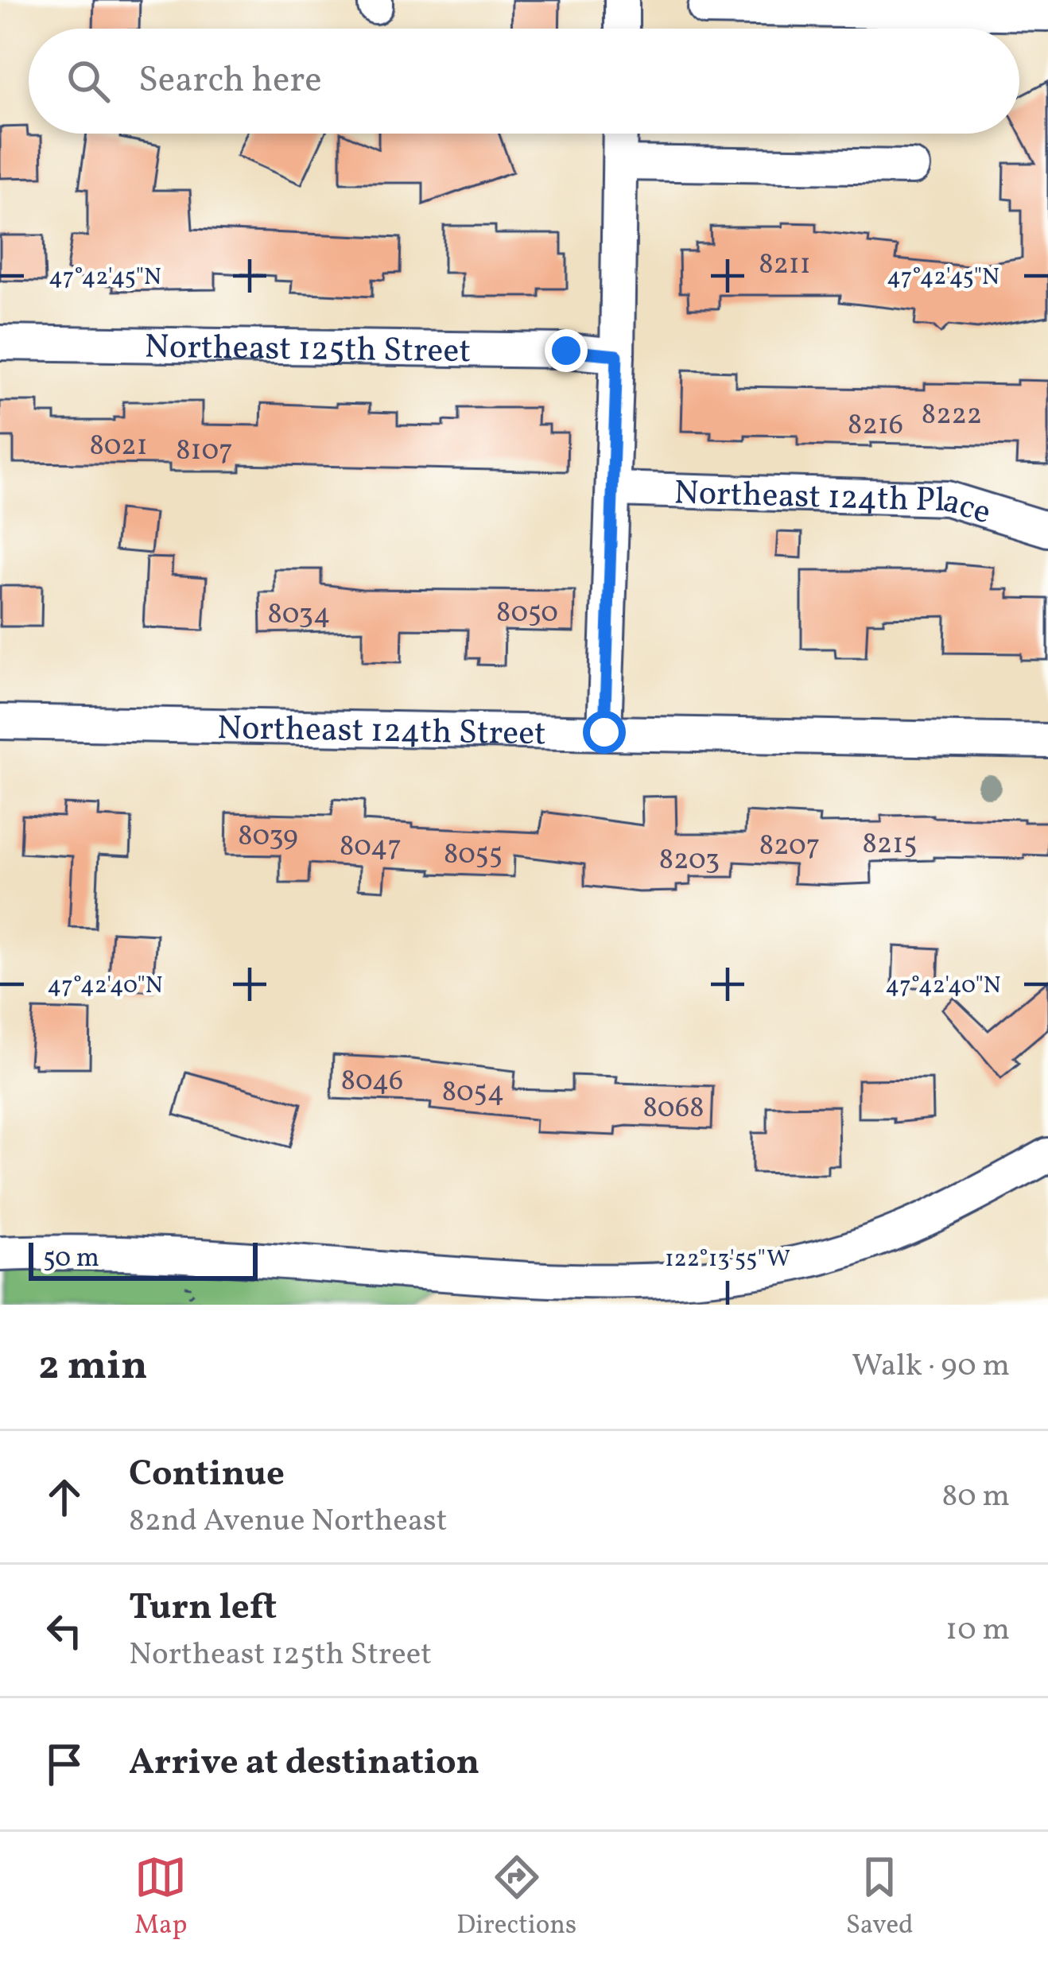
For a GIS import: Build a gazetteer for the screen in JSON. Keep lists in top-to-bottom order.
{
  "streets": {
    "street": ["Northeast 125th Street", "Northeast 124th Place", "Northeast 124th Street"]
  },
  "house_numbers": [
    "8211",
    "8222",
    "8216",
    "8021",
    "8107",
    "8050",
    "8034",
    "8039",
    "8215",
    "8207",
    "8047",
    "8055",
    "8203",
    "8046",
    "8054",
    "8068"
  ],
  "scale_bar": "50 m",
  "page": {
    "search": "Search here",
    "scale": "50 m",
    "heading": ["2 min", "Walk · 90 m"],
    "list": [
      ["Continue", "82nd Avenue Northeast", "80 m"],
      ["Turn left", "Northeast 125th Street", "10 m"],
      "Arrive at destination"
    ],
    "nav": ["Map", "Directions", "Saved"]
  },
  "coordinates": ["47°42'45\"N", "47°42'40\"N", "122°13'55\"W"]
}
